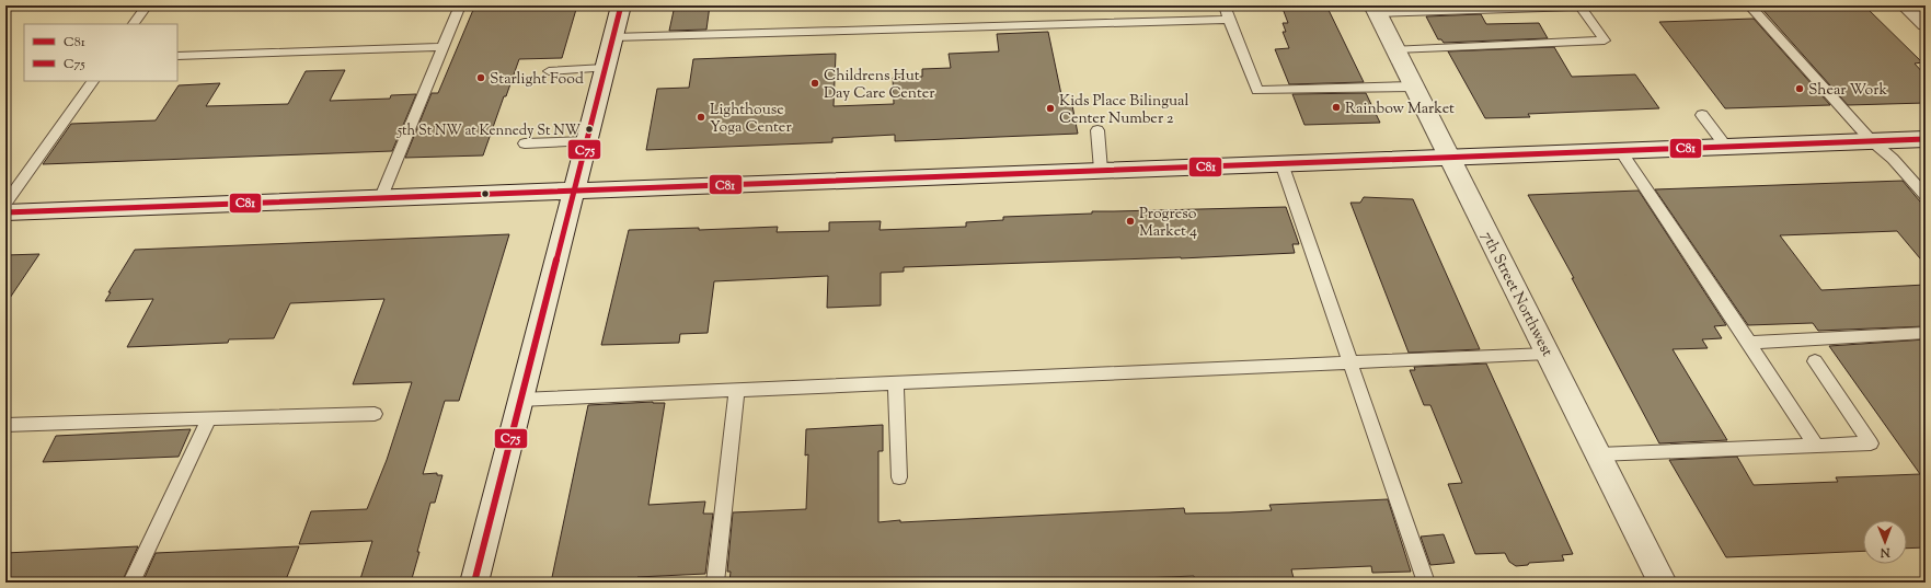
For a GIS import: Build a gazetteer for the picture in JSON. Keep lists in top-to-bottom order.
{
  "streets": {
    "street": ["7th Street Northwest"]
  },
  "places": [
    "Starlight Food",
    "Childrens Hut Day Care Center",
    "Shear Work",
    "Rainbow Market",
    "Kids Place Bilingual Center Number 2",
    "Lighthouse Yoga Center",
    "5th St NW at Kennedy St NW",
    "Progreso Market 4"
  ],
  "lines": ["transit line C75", "transit line C81"],
  "legend": ["C81", "C75"],
  "north": "bottom"
}
